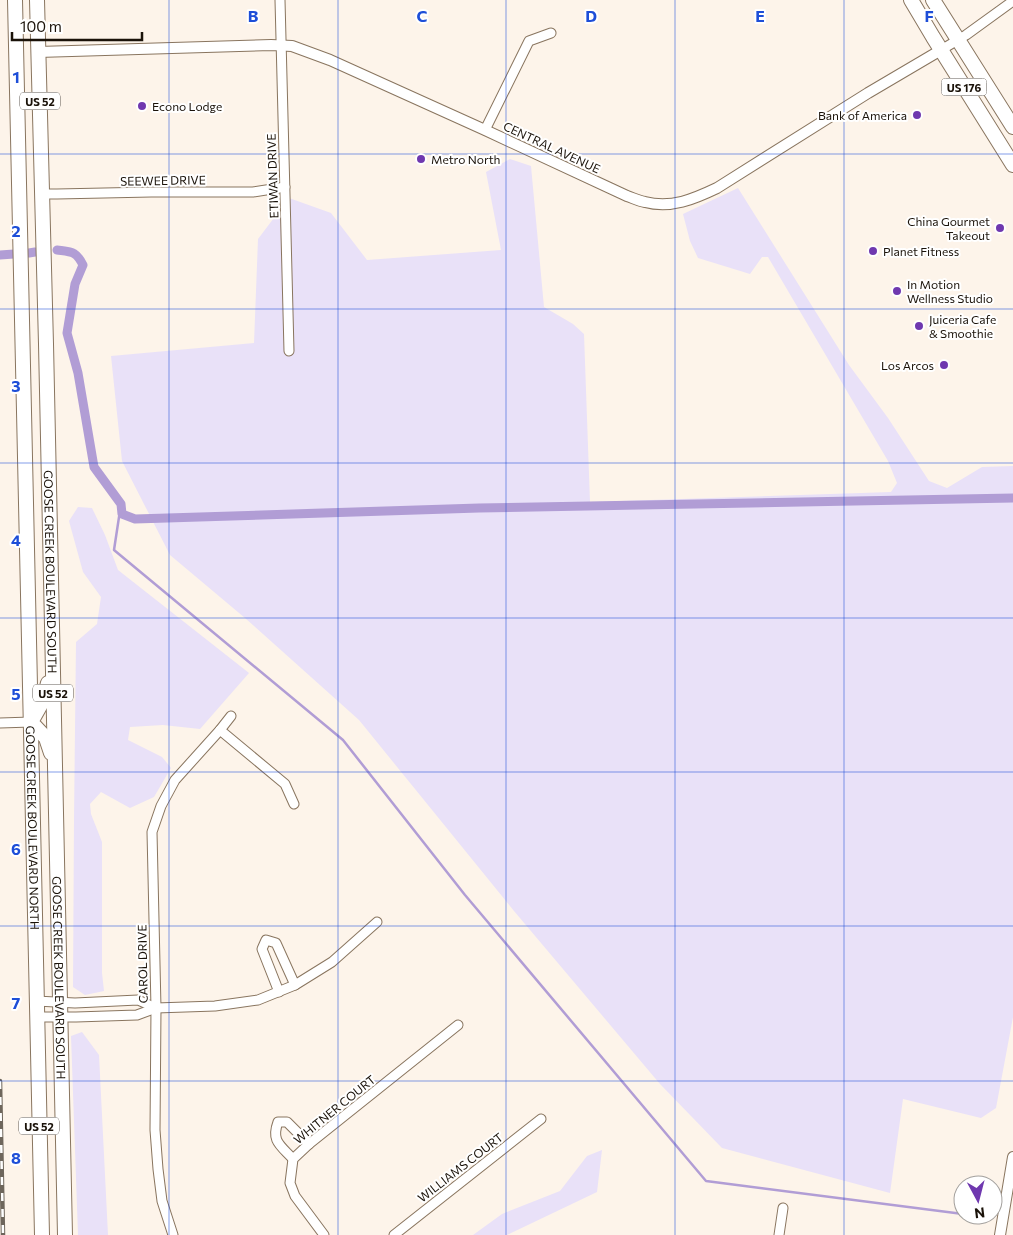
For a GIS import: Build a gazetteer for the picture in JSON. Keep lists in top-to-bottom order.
{
  "streets": {
    "main road": [
      "US 176",
      "US 52",
      "GOOSE CREEK BOULEVARD SOUTH",
      "GOOSE CREEK BOULEVARD NORTH"
    ],
    "street": [
      "CENTRAL AVENUE",
      "ETIWAN DRIVE",
      "SEEWEE DRIVE",
      "CAROL DRIVE",
      "WHITNER COURT",
      "WILLIAMS COURT"
    ]
  },
  "crossings": [
    ["US 176", "CENTRAL AVENUE"],
    ["CENTRAL AVENUE", "ETIWAN DRIVE"],
    ["CENTRAL AVENUE", "GOOSE CREEK BOULEVARD SOUTH"],
    ["ETIWAN DRIVE", "SEEWEE DRIVE"],
    ["SEEWEE DRIVE", "GOOSE CREEK BOULEVARD SOUTH"]
  ],
  "places": [
    "Econo Lodge",
    "Bank of America",
    "Metro North",
    "China Gourmet Takeout",
    "Planet Fitness",
    "In Motion Wellness Studio",
    "Juiceria Cafe & Smoothie",
    "Los Arcos"
  ],
  "scale_bar": "100 m",
  "north": "bottom",
  "grid": {
    "columns": [
      "B",
      "C",
      "D",
      "E",
      "F"
    ],
    "rows": [
      "1",
      "2",
      "3",
      "4",
      "5",
      "6",
      "7",
      "8"
    ]
  }
}
